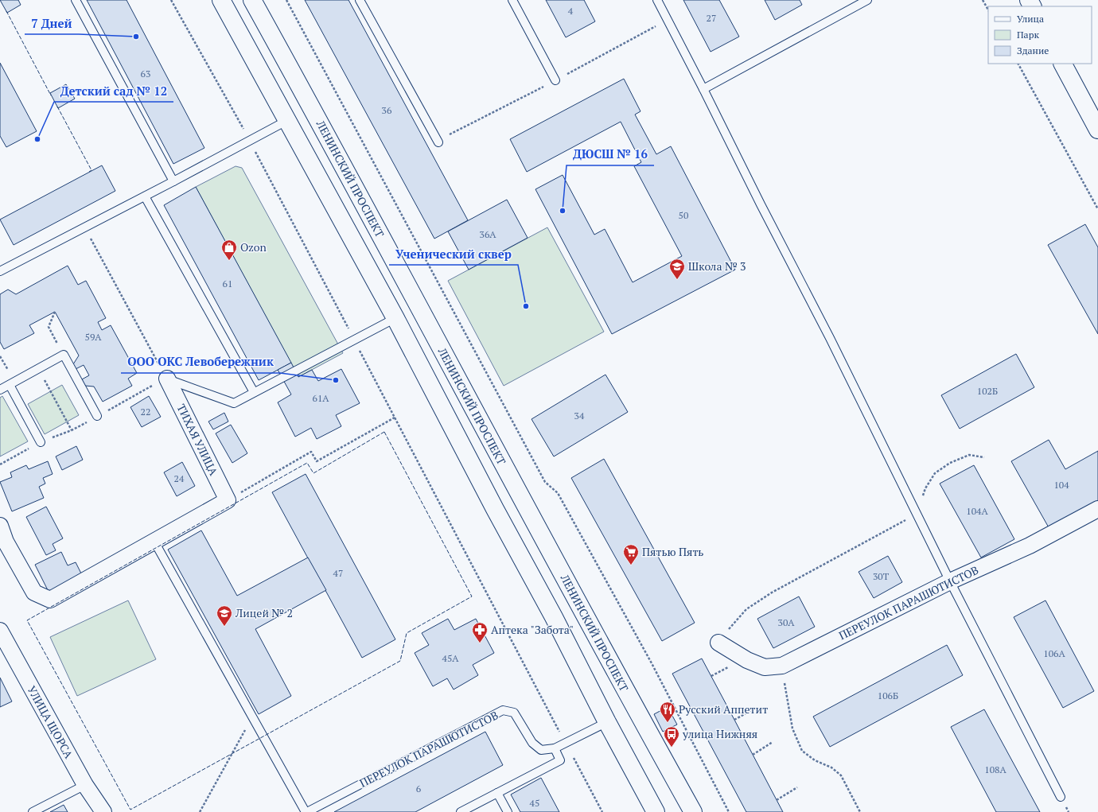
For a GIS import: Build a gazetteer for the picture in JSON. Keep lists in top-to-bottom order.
{
  "streets": {
    "main road": ["ЛЕНИНСКИЙ ПРОСПЕКТ"],
    "street": ["ТИХАЯ УЛИЦА", "ПЕРЕУЛОК ПАРАШЮТИСТОВ", "УЛИЦА ЩОРСА"]
  },
  "places": {
    "other": [
      "7 Дней",
      "Детский сад № 12",
      "ДЮСШ № 16",
      "Ученический сквер",
      "ООО ОКС Левобережник"
    ],
    "shop": ["Ozon"],
    "school or university": ["Школа № 3", "Лицей № 2"],
    "supermarket": ["Пятью Пять"],
    "pharmacy": ["Аптека \"Забота\""],
    "restaurant": ["Русский Аппетит"],
    "bus stop": ["улица Нижняя"]
  },
  "house_numbers": [
    "4",
    "27",
    "63",
    "36",
    "50",
    "36А",
    "61",
    "59А",
    "102Б",
    "61А",
    "22",
    "34",
    "24",
    "104",
    "104А",
    "47",
    "30Т",
    "30А",
    "106А",
    "45А",
    "106Б",
    "108А",
    "6",
    "45"
  ],
  "legend": ["Улица", "Парк", "Здание"]
}
